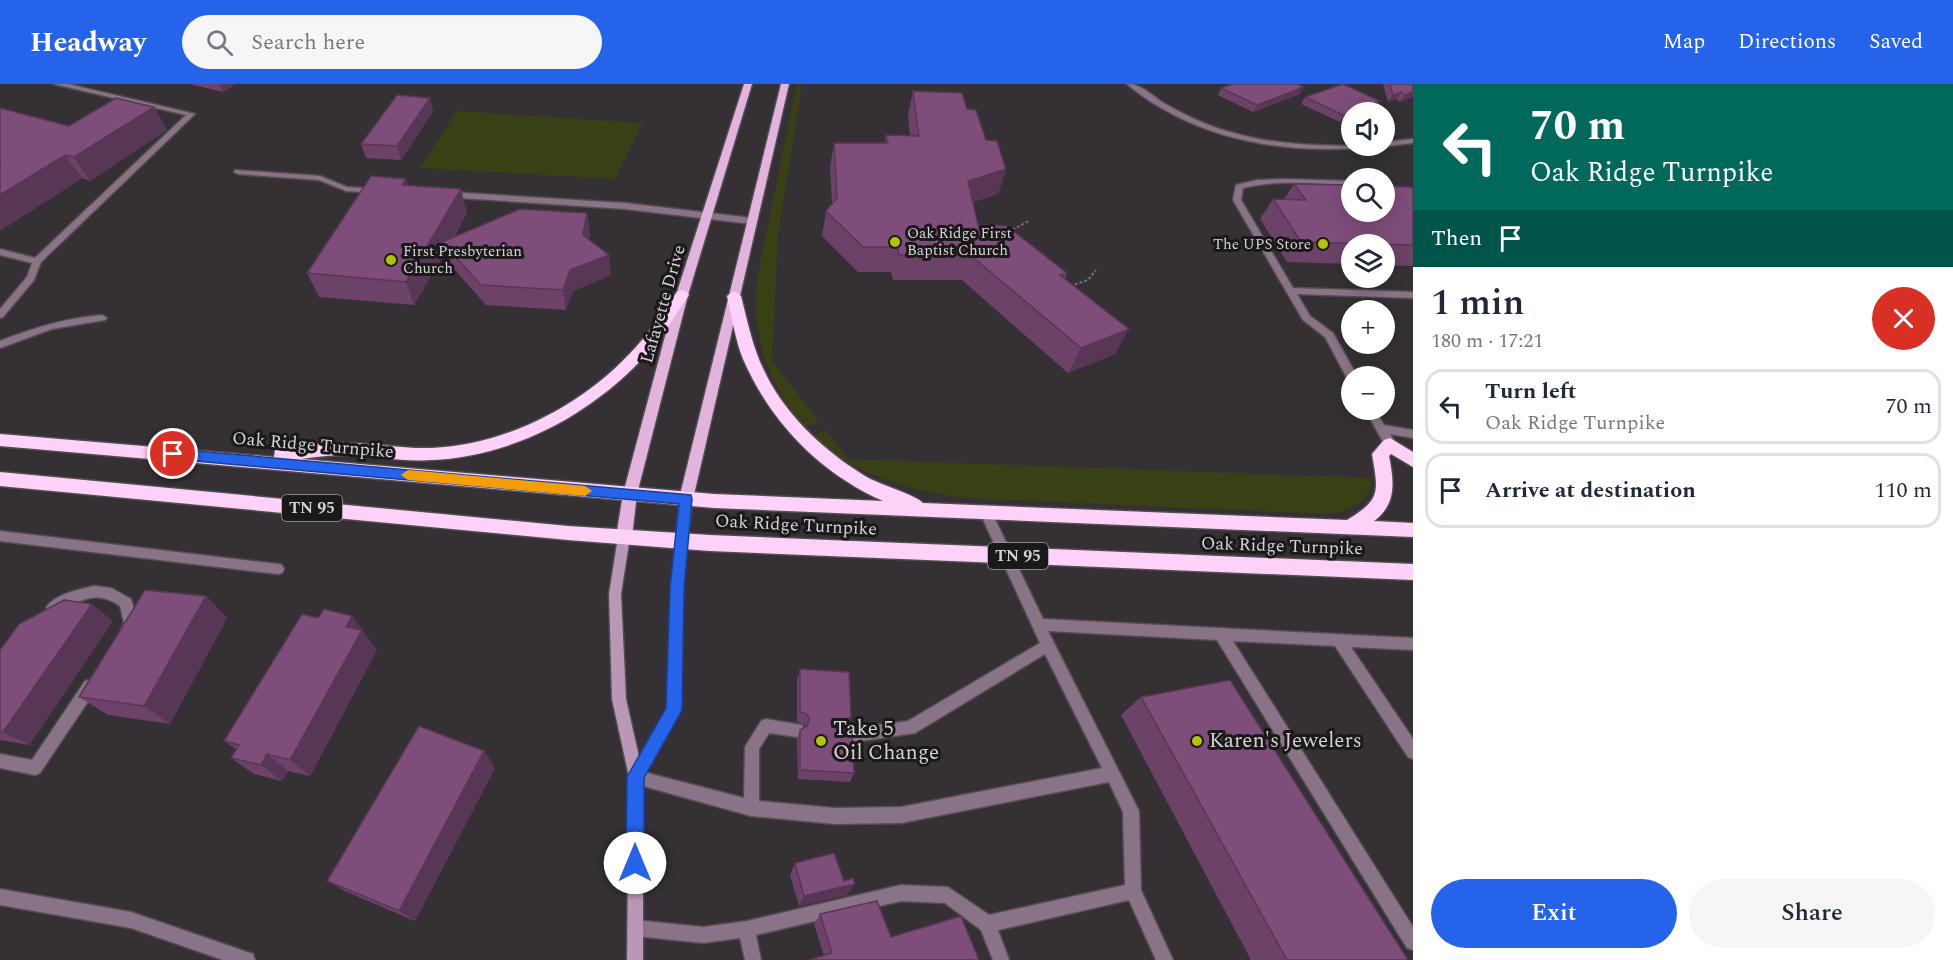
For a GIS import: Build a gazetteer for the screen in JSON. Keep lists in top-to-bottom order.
{
  "streets": {
    "highway": ["Oak Ridge Turnpike", "TN 95"],
    "main road": ["Lafayette Drive"]
  },
  "crossings": [
    ["Lafayette Drive", "Oak Ridge Turnpike"]
  ],
  "places": [
    "Oak Ridge First Baptist Church",
    "The UPS Store",
    "First Presbyterian Church",
    "Take 5 Oil Change",
    "Karen's Jewelers"
  ],
  "page": {
    "header": "Headway",
    "search": "Search here",
    "nav": ["Map", "Directions", "Saved"],
    "turn": ["70 m", "Oak Ridge Turnpike"],
    "map_buttons": ["+", "−"],
    "then": "Then",
    "heading": ["1 min", "180 m · 17:21"],
    "list": [
      {
        "name": "Turn left",
        "note": "Oak Ridge Turnpike",
        "value": "70 m"
      },
      {
        "name": "Arrive at destination",
        "value": "110 m"
      }
    ],
    "buttons": ["Exit", "Share"]
  }
}
